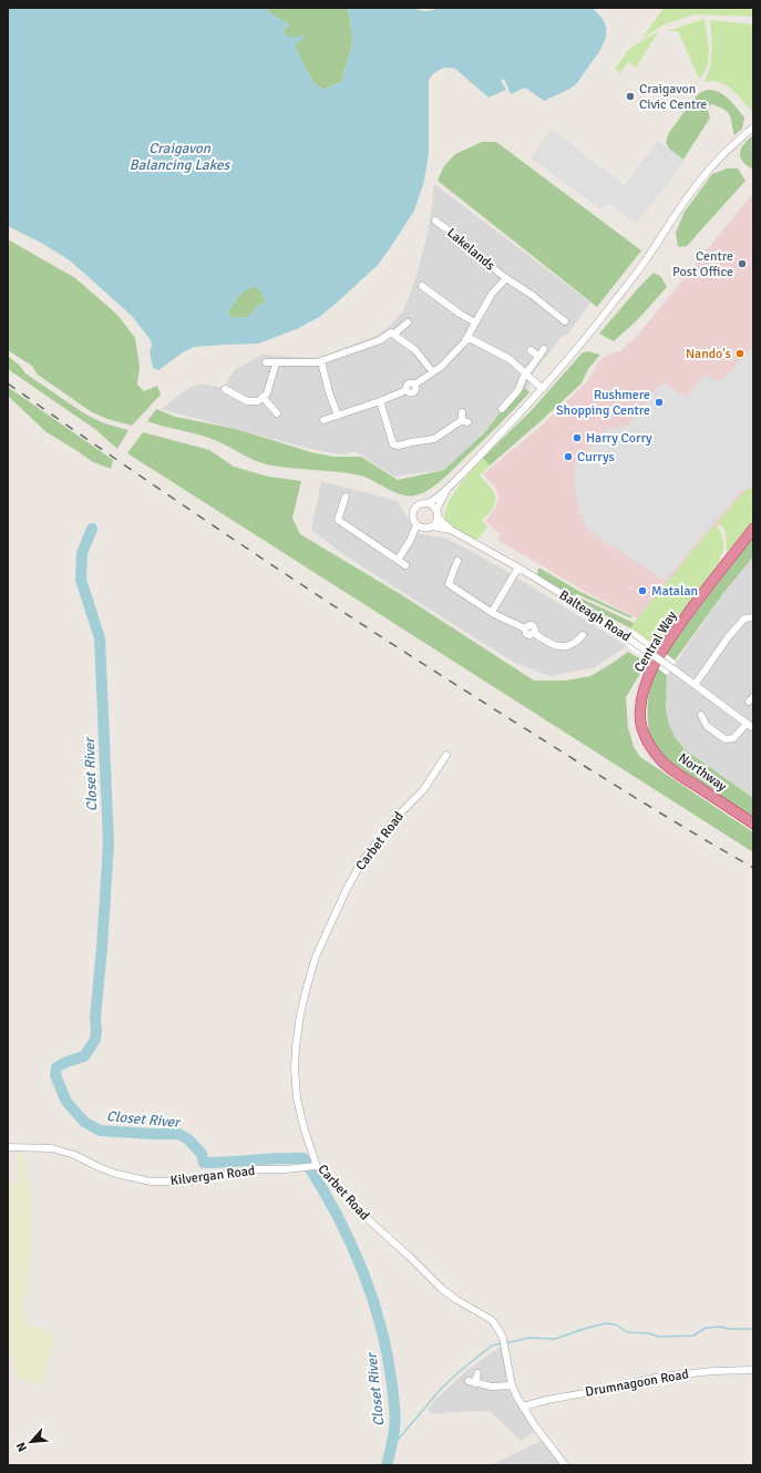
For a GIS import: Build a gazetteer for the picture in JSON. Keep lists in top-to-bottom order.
{
  "streets": {
    "highway": ["Central Way", "Northway"],
    "street": [
      "Lakelands",
      "Balteagh Road",
      "Carbet Road",
      "Kilvergan Road",
      "Drumnagoon Road"
    ]
  },
  "crossings": [
    ["Central Way", "Northway"],
    ["Carbet Road", "Kilvergan Road"],
    ["Carbet Road", "Drumnagoon Road"]
  ],
  "water": ["Craigavon Balancing Lakes", "Closet River"],
  "places": [
    "Craigavon Civic Centre",
    "Centre Post Office",
    "Nando's",
    "Rushmere Shopping Centre",
    "Harry Corry",
    "Currys",
    "Matalan"
  ],
  "north": "bottom left"
}
